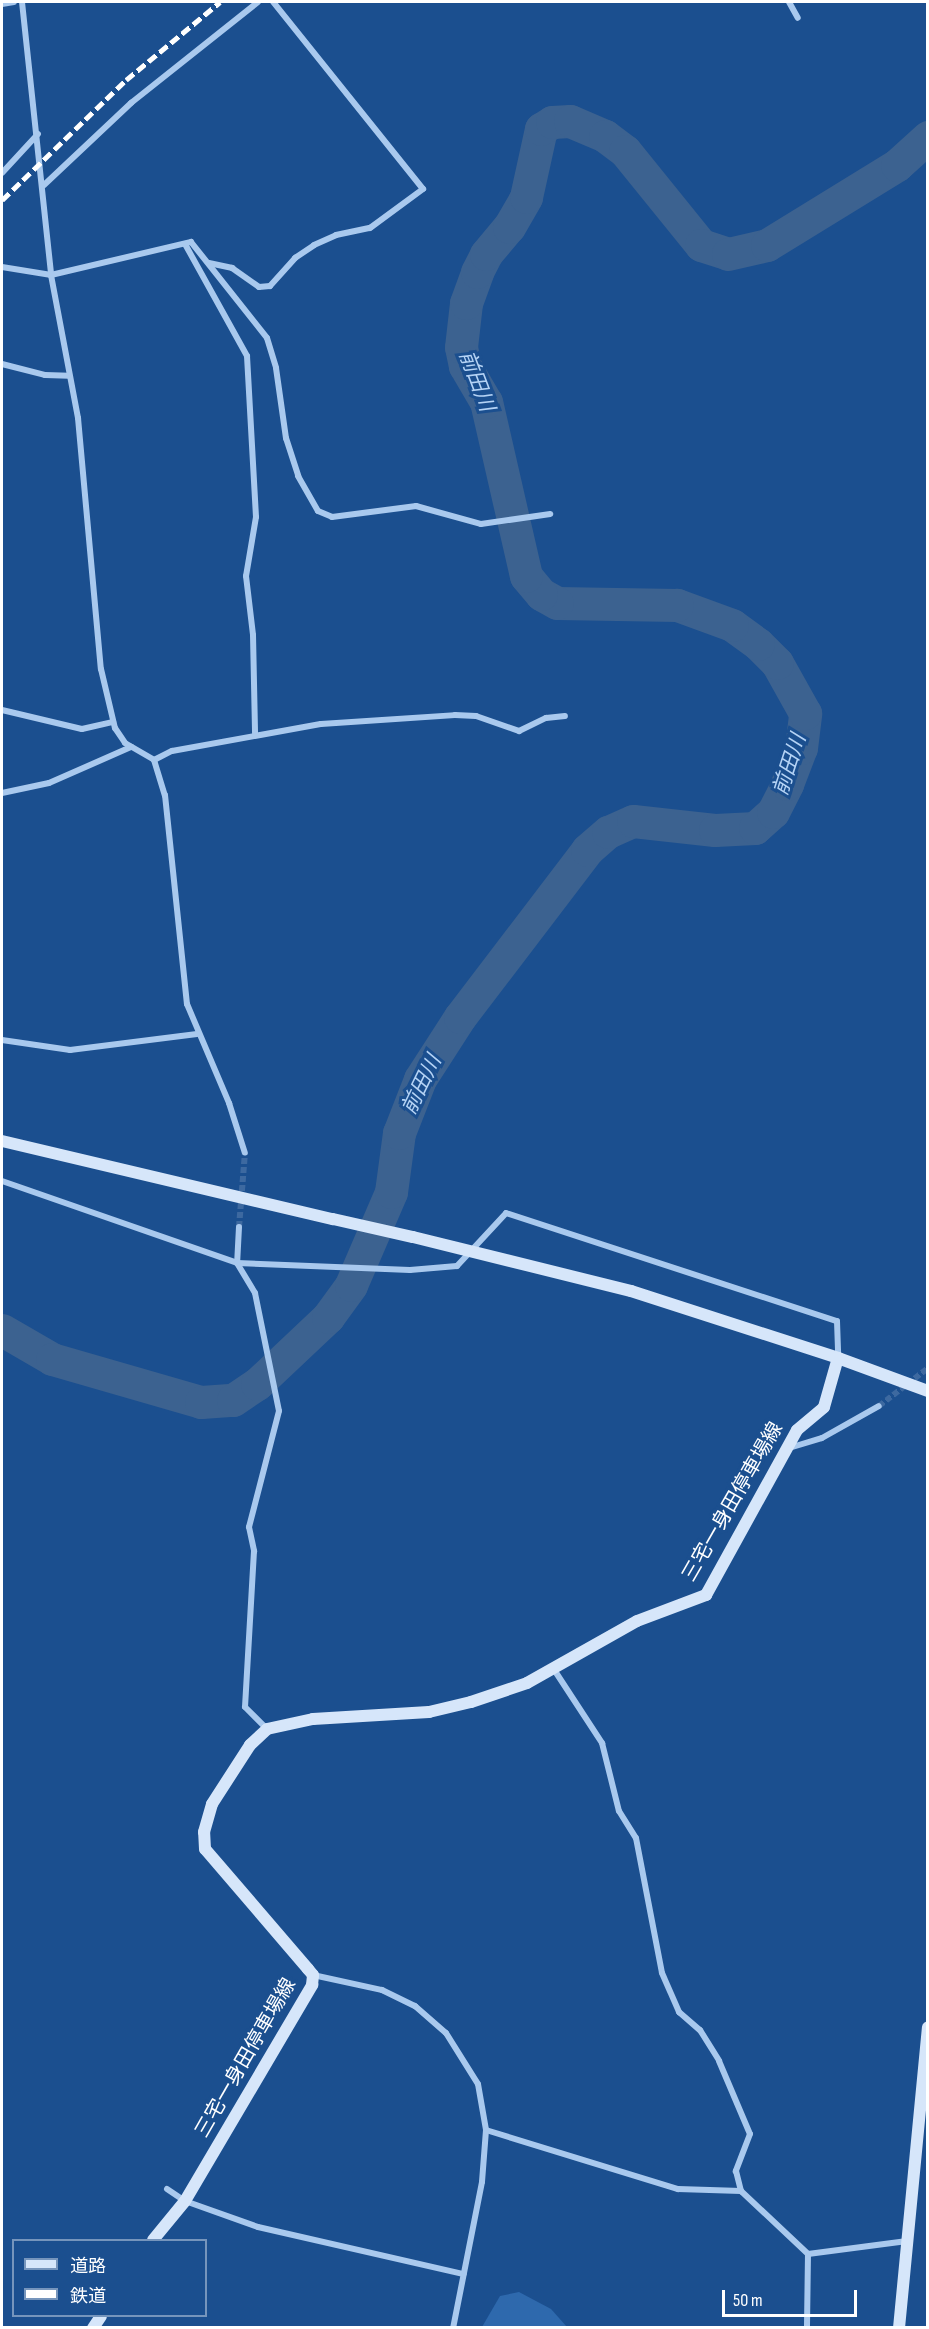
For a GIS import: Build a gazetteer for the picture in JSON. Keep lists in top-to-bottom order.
{
  "streets": {
    "main road": ["三宅一身田停車場線"]
  },
  "water": ["前田川"],
  "legend": ["道路", "鉄道"],
  "scale_bar": "50 m"
}
